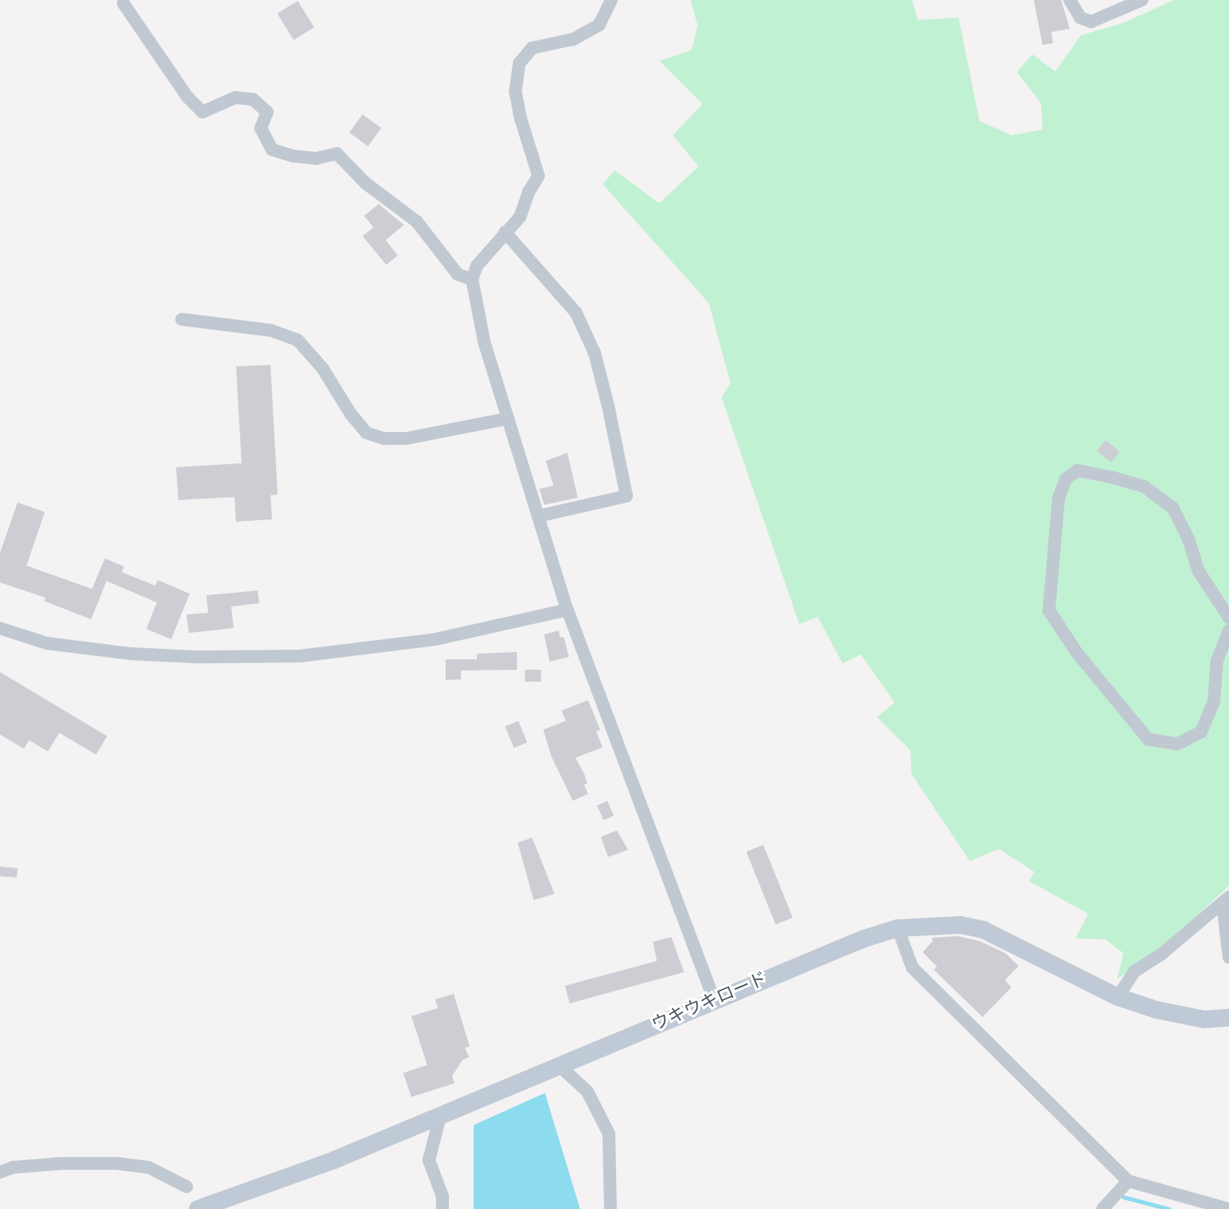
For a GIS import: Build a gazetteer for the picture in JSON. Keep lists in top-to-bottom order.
{
  "streets": {
    "street": ["ウキウキロード"]
  }
}
